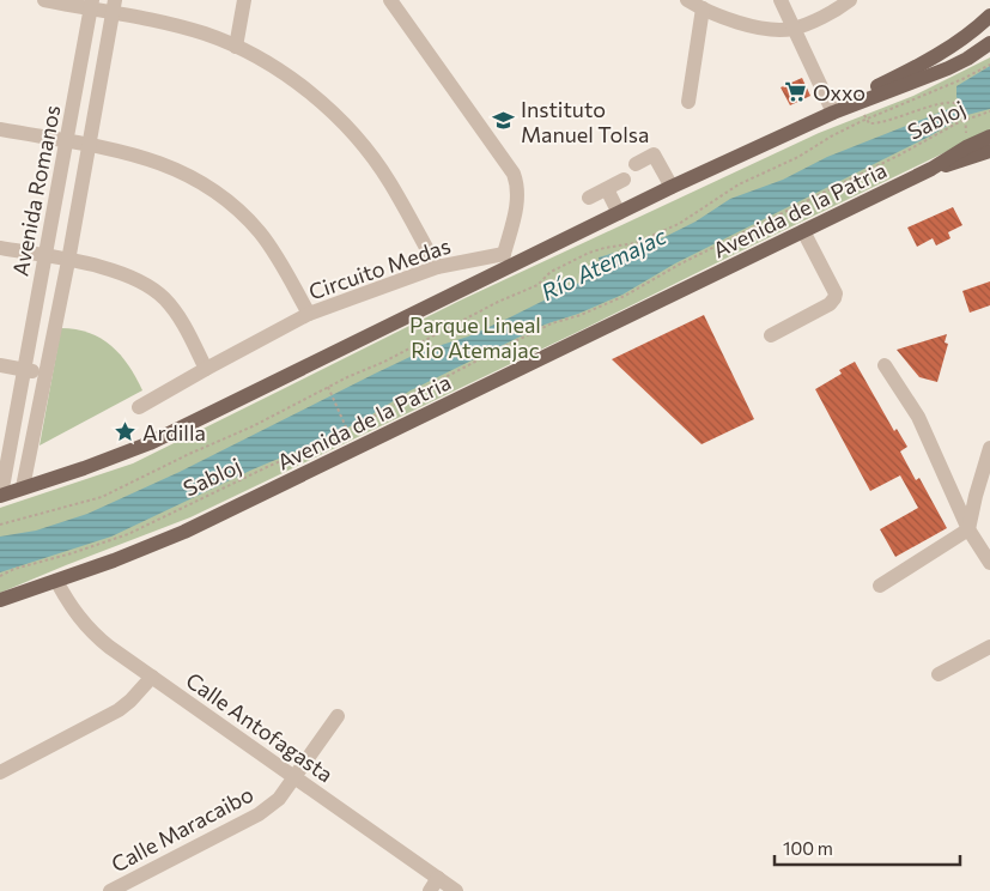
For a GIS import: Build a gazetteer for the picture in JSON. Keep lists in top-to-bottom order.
{
  "streets": {
    "main road": ["Avenida de la Patria"],
    "street": [
      "Avenida Romanos",
      "Circuito Medas",
      "Calle Antofagasta",
      "Calle Maracaibo"
    ],
    "path": ["Sabloj"]
  },
  "crossings": [
    ["Avenida de la Patria", "Calle Antofagasta"],
    ["Calle Antofagasta", "Calle Maracaibo"]
  ],
  "water": ["Río Atemajac"],
  "parks": ["Parque Lineal Rio Atemajac"],
  "places": {
    "supermarket": ["Oxxo"],
    "school or university": ["Instituto Manuel Tolsa"],
    "place": ["Ardilla"]
  },
  "scale_bar": "100 m"
}
